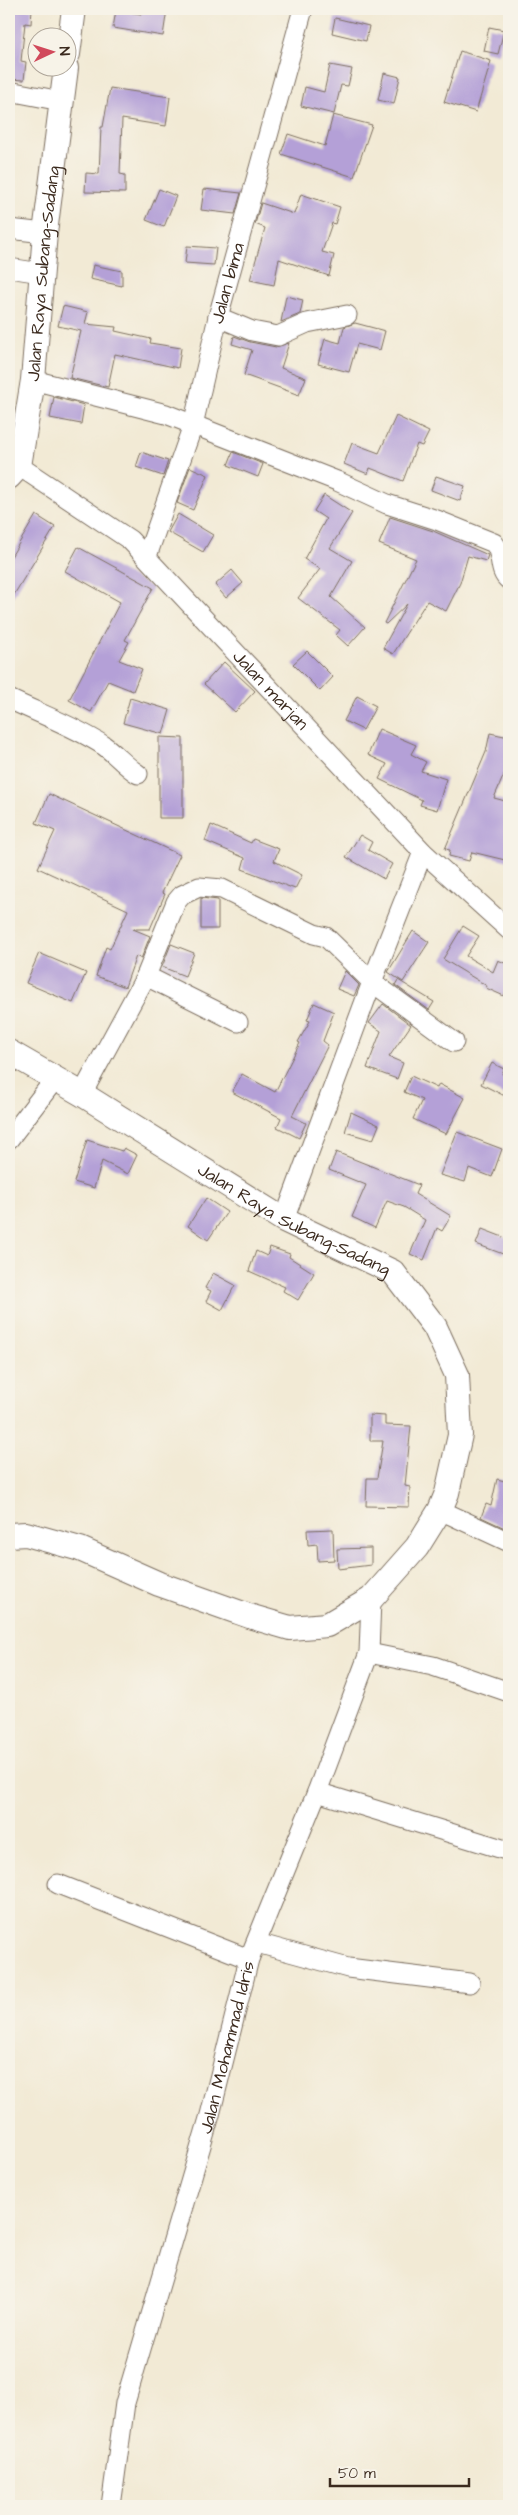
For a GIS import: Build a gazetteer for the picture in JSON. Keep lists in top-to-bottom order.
{
  "streets": {
    "main road": ["Jalan Raya Subang-Sadang"],
    "street": ["Jalan bima", "Jalan marjan", "Jalan Mohammad Idris"]
  },
  "crossings": [
    ["Jalan Raya Subang-Sadang", "Jalan marjan"],
    ["Jalan Raya Subang-Sadang", "Jalan Mohammad Idris"],
    ["Jalan bima", "Jalan marjan"]
  ],
  "scale_bar": "50 m",
  "north": "right"
}
